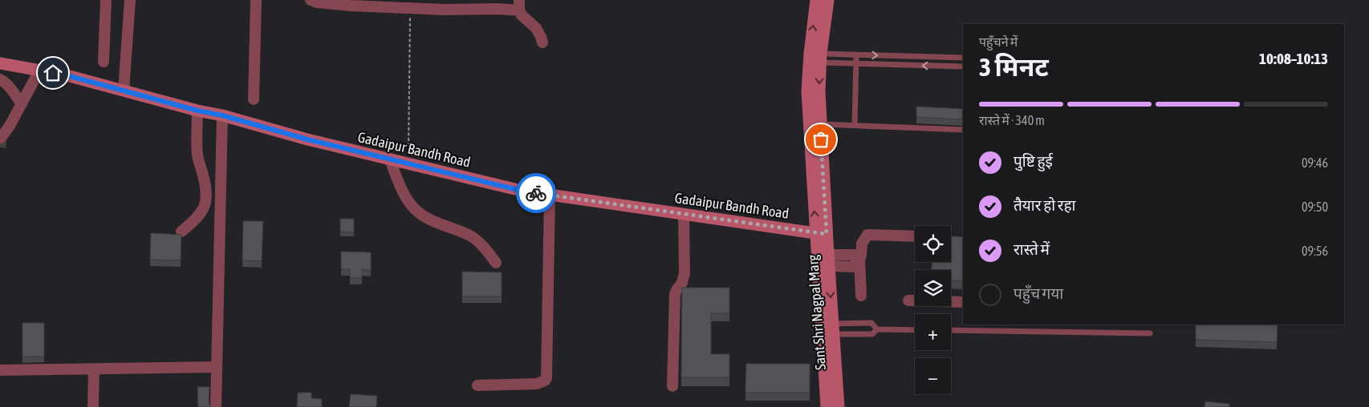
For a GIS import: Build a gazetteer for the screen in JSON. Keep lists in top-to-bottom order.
{
  "streets": {
    "street": ["Gadaipur Bandh Road", "Sant Shri Nagpal Marg"]
  },
  "crossings": [
    ["Gadaipur Bandh Road", "Sant Shri Nagpal Marg"]
  ],
  "page": {
    "heading": ["3 मिनट", "पहुँचने में", "10:08–10:13"],
    "bar": "रास्ते में · 340 m",
    "list": [
      ["पुष्टि हुई", "09:46"],
      ["तैयार हो रहा", "09:50"],
      ["रास्ते में", "09:56"],
      "पहुँच गया"
    ],
    "map_buttons": ["+", "−"]
  }
}
